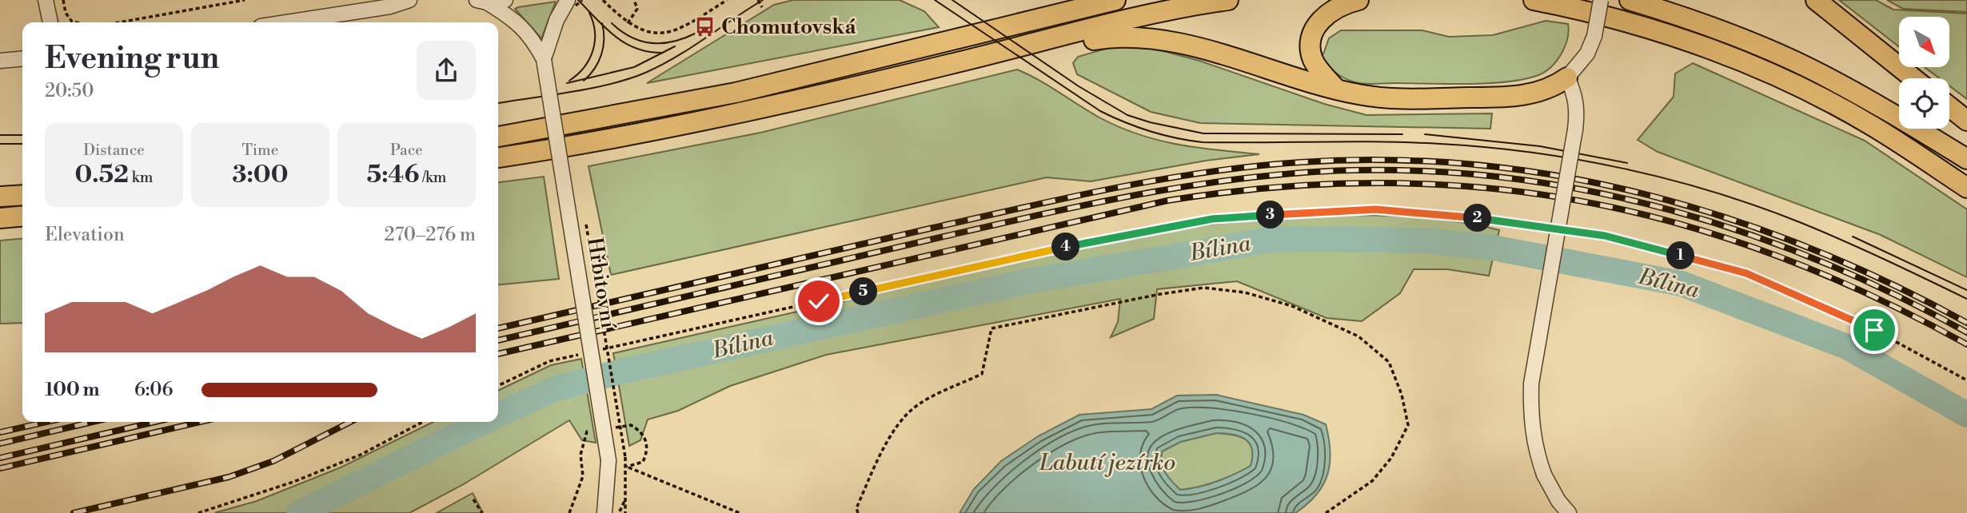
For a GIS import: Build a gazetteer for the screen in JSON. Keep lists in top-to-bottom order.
{
  "streets": {
    "street": ["Hřbitovní"]
  },
  "water": ["Bílina", "Labutí jezírko"],
  "places": {
    "bus stop": ["Chomutovská"]
  },
  "north": "bottom right",
  "page": {
    "heading": ["Evening run", "20:50"],
    "stats": [
      ["Distance", "0.52 km"],
      ["Time", "3:00"],
      ["Pace", "5:46 /km"]
    ],
    "pins": [
      "3",
      "2",
      "4",
      "1",
      "5"
    ],
    "chart": ["Elevation", "270–276 m"],
    "list": [
      {
        "name": "100 m",
        "note": "6:06"
      }
    ]
  }
}
